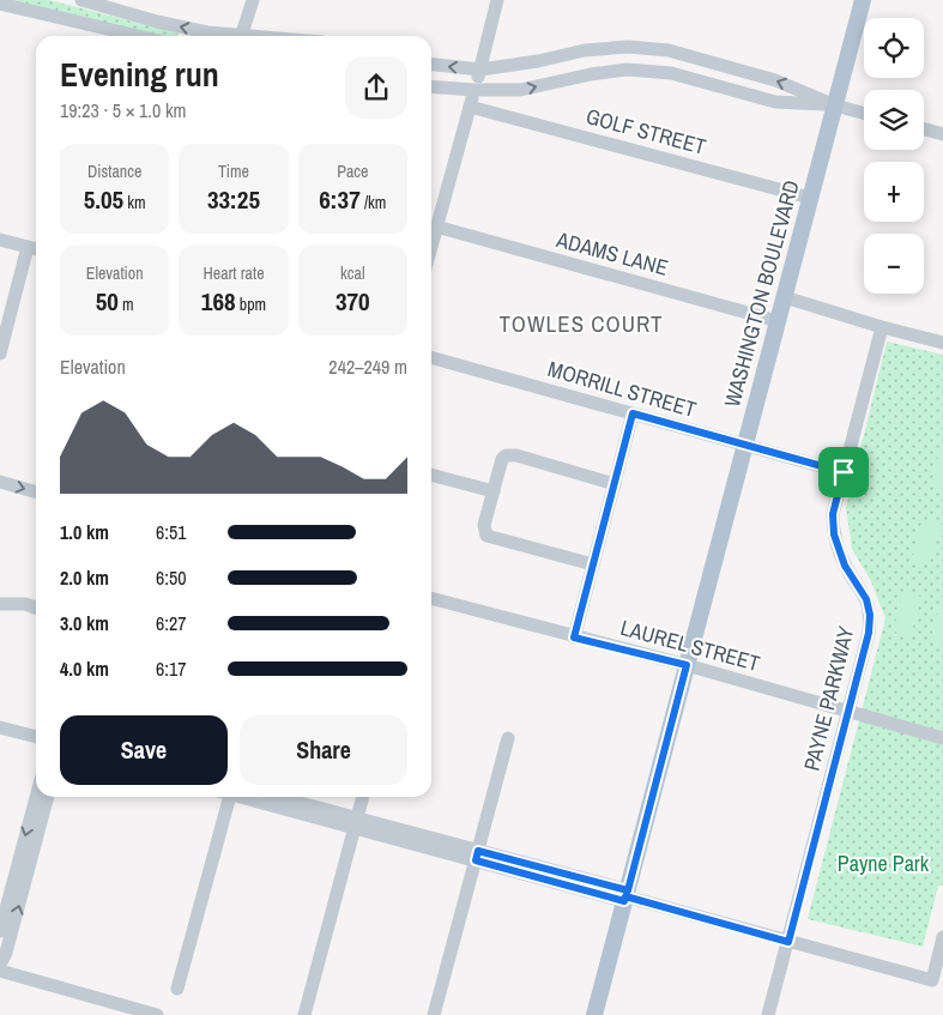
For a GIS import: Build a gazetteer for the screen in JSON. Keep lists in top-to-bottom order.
{
  "streets": {
    "main road": ["WASHINGTON BOULEVARD"],
    "street": [
      "GOLF STREET",
      "ADAMS LANE",
      "MORRILL STREET",
      "LAUREL STREET",
      "PAYNE PARKWAY"
    ]
  },
  "crossings": [
    ["GOLF STREET", "WASHINGTON BOULEVARD"],
    ["ADAMS LANE", "WASHINGTON BOULEVARD"],
    ["WASHINGTON BOULEVARD", "MORRILL STREET"],
    ["WASHINGTON BOULEVARD", "LAUREL STREET"],
    ["MORRILL STREET", "PAYNE PARKWAY"],
    ["LAUREL STREET", "PAYNE PARKWAY"]
  ],
  "districts": ["TOWLES COURT"],
  "parks": ["Payne Park"],
  "page": {
    "map_buttons": ["+", "−"],
    "heading": ["Evening run", "19:23 · 5 × 1.0 km"],
    "stats": [
      ["Distance", "5.05 km"],
      ["Time", "33:25"],
      ["Pace", "6:37 /km"],
      ["Elevation", "50 m"],
      ["Heart rate", "168 bpm"],
      ["kcal", "370"]
    ],
    "chart": ["Elevation", "242–249 m"],
    "list": [
      {
        "name": "1.0 km",
        "note": "6:51"
      },
      {
        "name": "2.0 km",
        "note": "6:50"
      },
      {
        "name": "3.0 km",
        "note": "6:27"
      },
      {
        "name": "4.0 km",
        "note": "6:17"
      }
    ],
    "buttons": ["Save", "Share"]
  }
}
